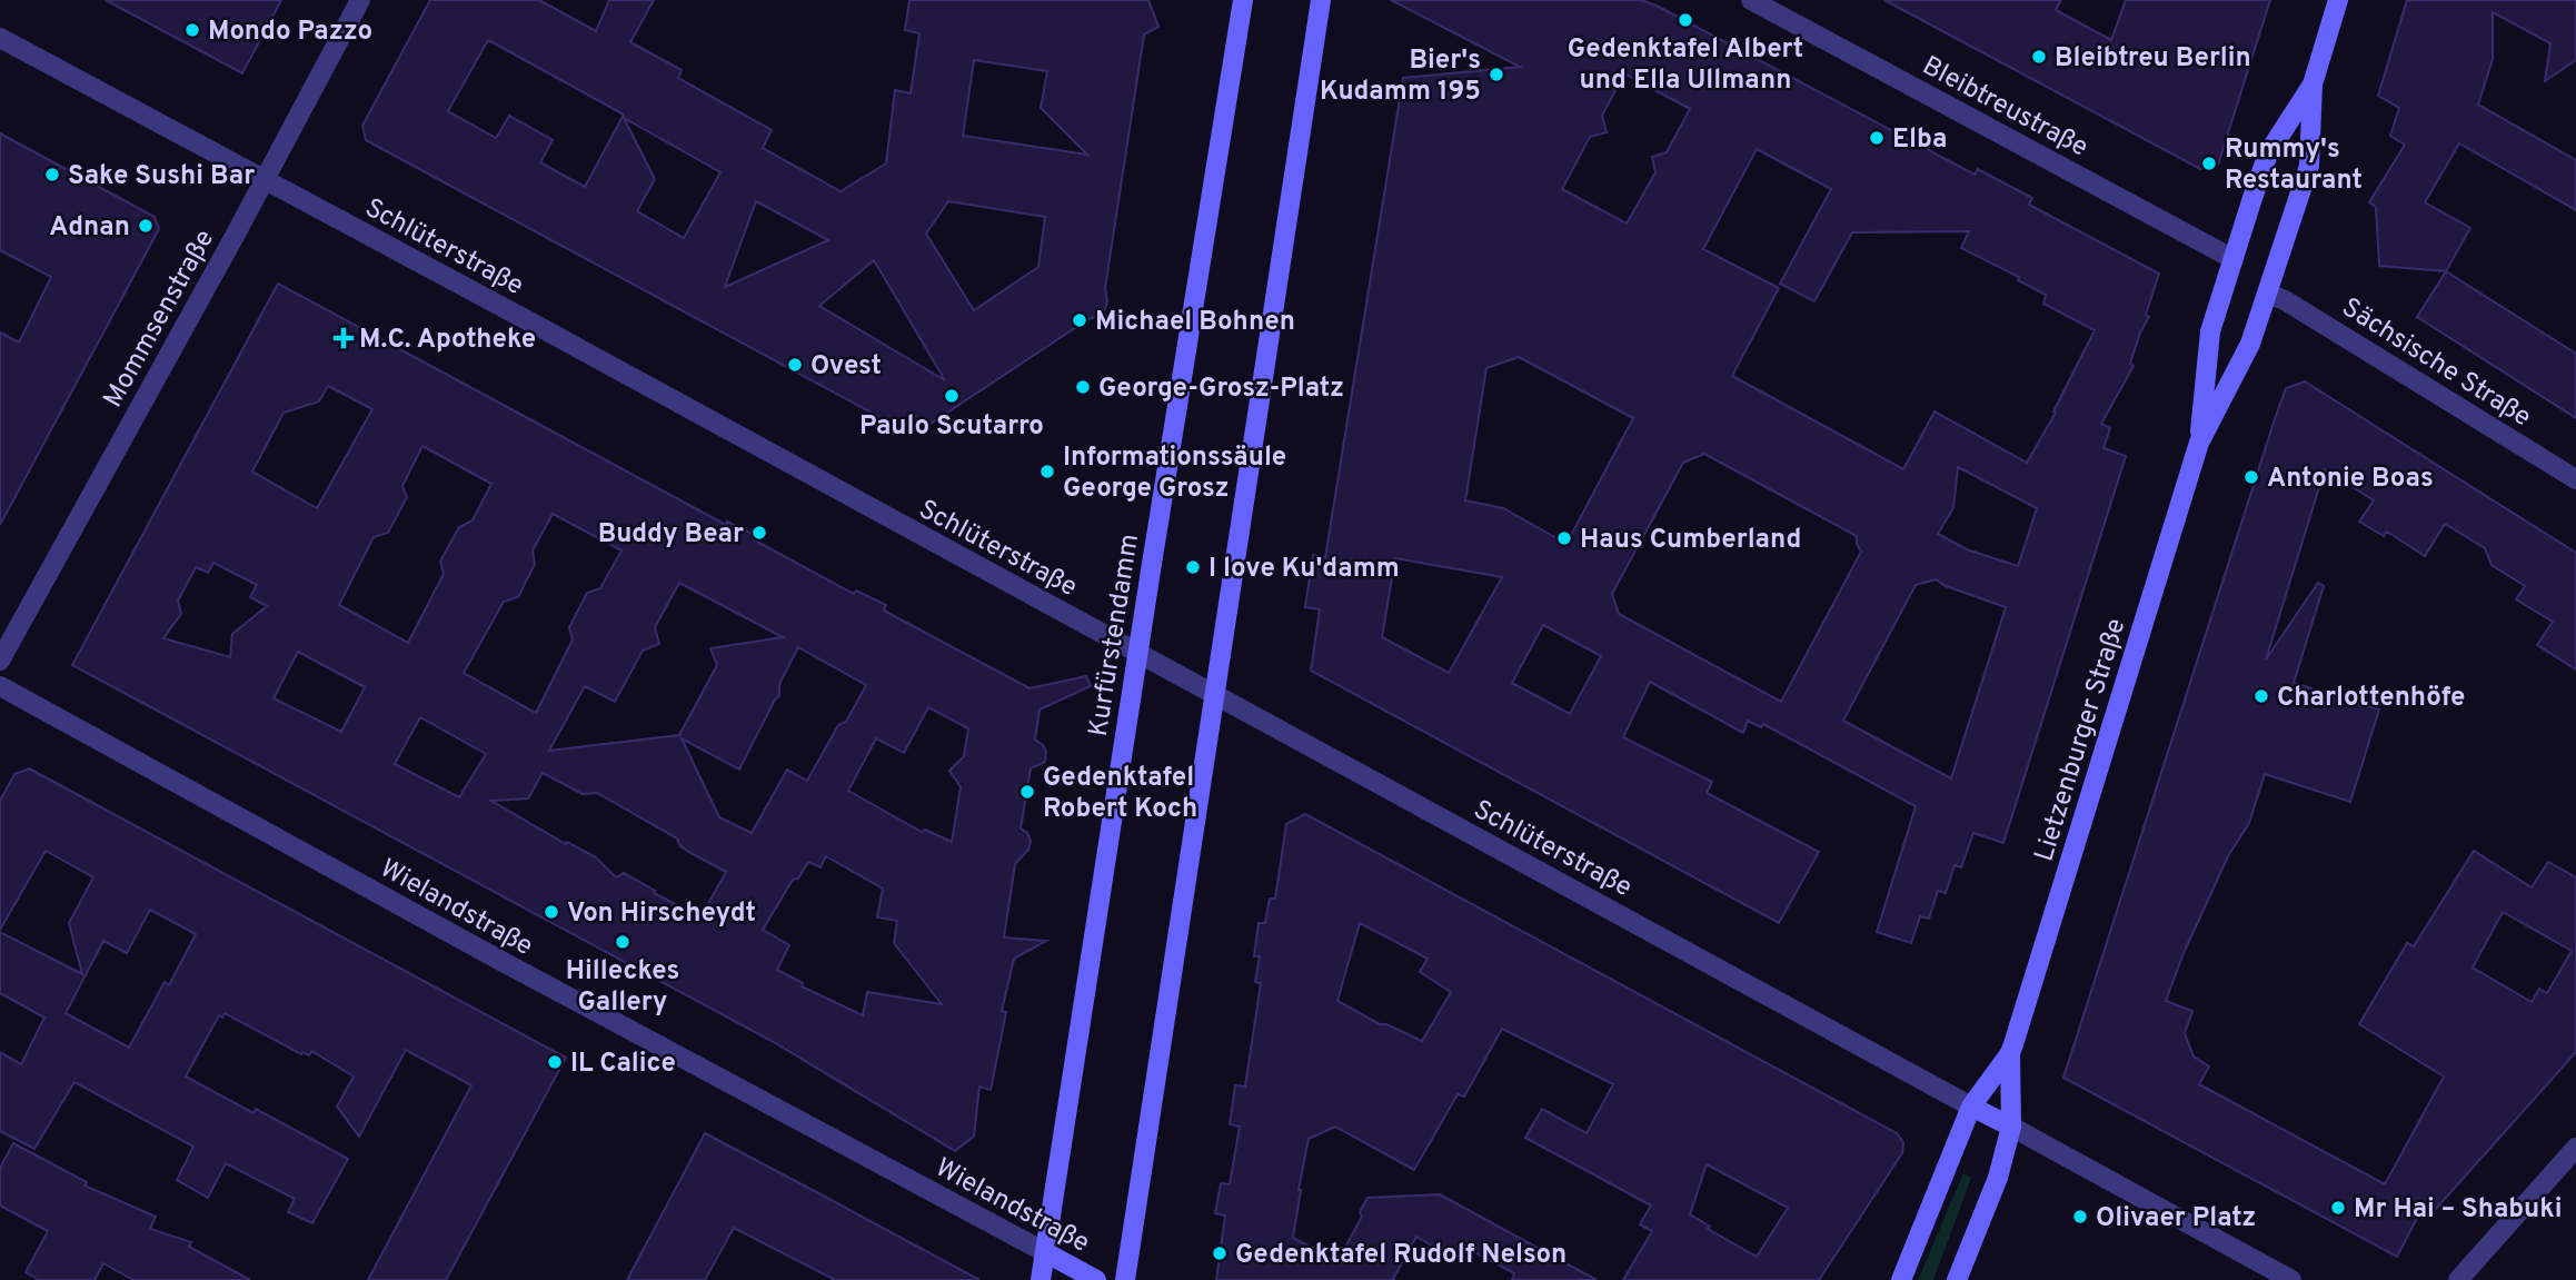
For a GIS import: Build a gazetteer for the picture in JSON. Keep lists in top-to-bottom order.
{
  "streets": {
    "main road": ["Kurfürstendamm", "Lietzenburger Straße", "Wielandstraße"],
    "street": [
      "Bleibtreustraße",
      "Schlüterstraße",
      "Mommsenstraße",
      "Sächsische Straße"
    ]
  },
  "crossings": [
    ["Bleibtreustraße", "Lietzenburger Straße"],
    ["Schlüterstraße", "Mommsenstraße"],
    ["Schlüterstraße", "Kurfürstendamm"],
    ["Schlüterstraße", "Lietzenburger Straße"],
    ["Sächsische Straße", "Lietzenburger Straße"],
    ["Kurfürstendamm", "Wielandstraße"]
  ],
  "places": {
    "other": [
      "Gedenktafel Albert und Ella Ullmann",
      "Mondo Pazzo",
      "Bleibtreu Berlin",
      "Bier's Kudamm 195",
      "Elba",
      "Rummy's Restaurant",
      "Sake Sushi Bar",
      "Adnan",
      "Michael Bohnen",
      "Ovest",
      "George-Grosz-Platz",
      "Paulo Scutarro",
      "Informationssäule George Grosz",
      "Antonie Boas",
      "Buddy Bear",
      "Haus Cumberland",
      "I love Ku'damm",
      "Charlottenhöfe",
      "Gedenktafel Robert Koch",
      "Von Hirscheydt",
      "Hilleckes Gallery",
      "IL Calice",
      "Mr Hai – Shabuki",
      "Olivaer Platz",
      "Gedenktafel Rudolf Nelson"
    ],
    "health": ["M.C. Apotheke"]
  }
}
